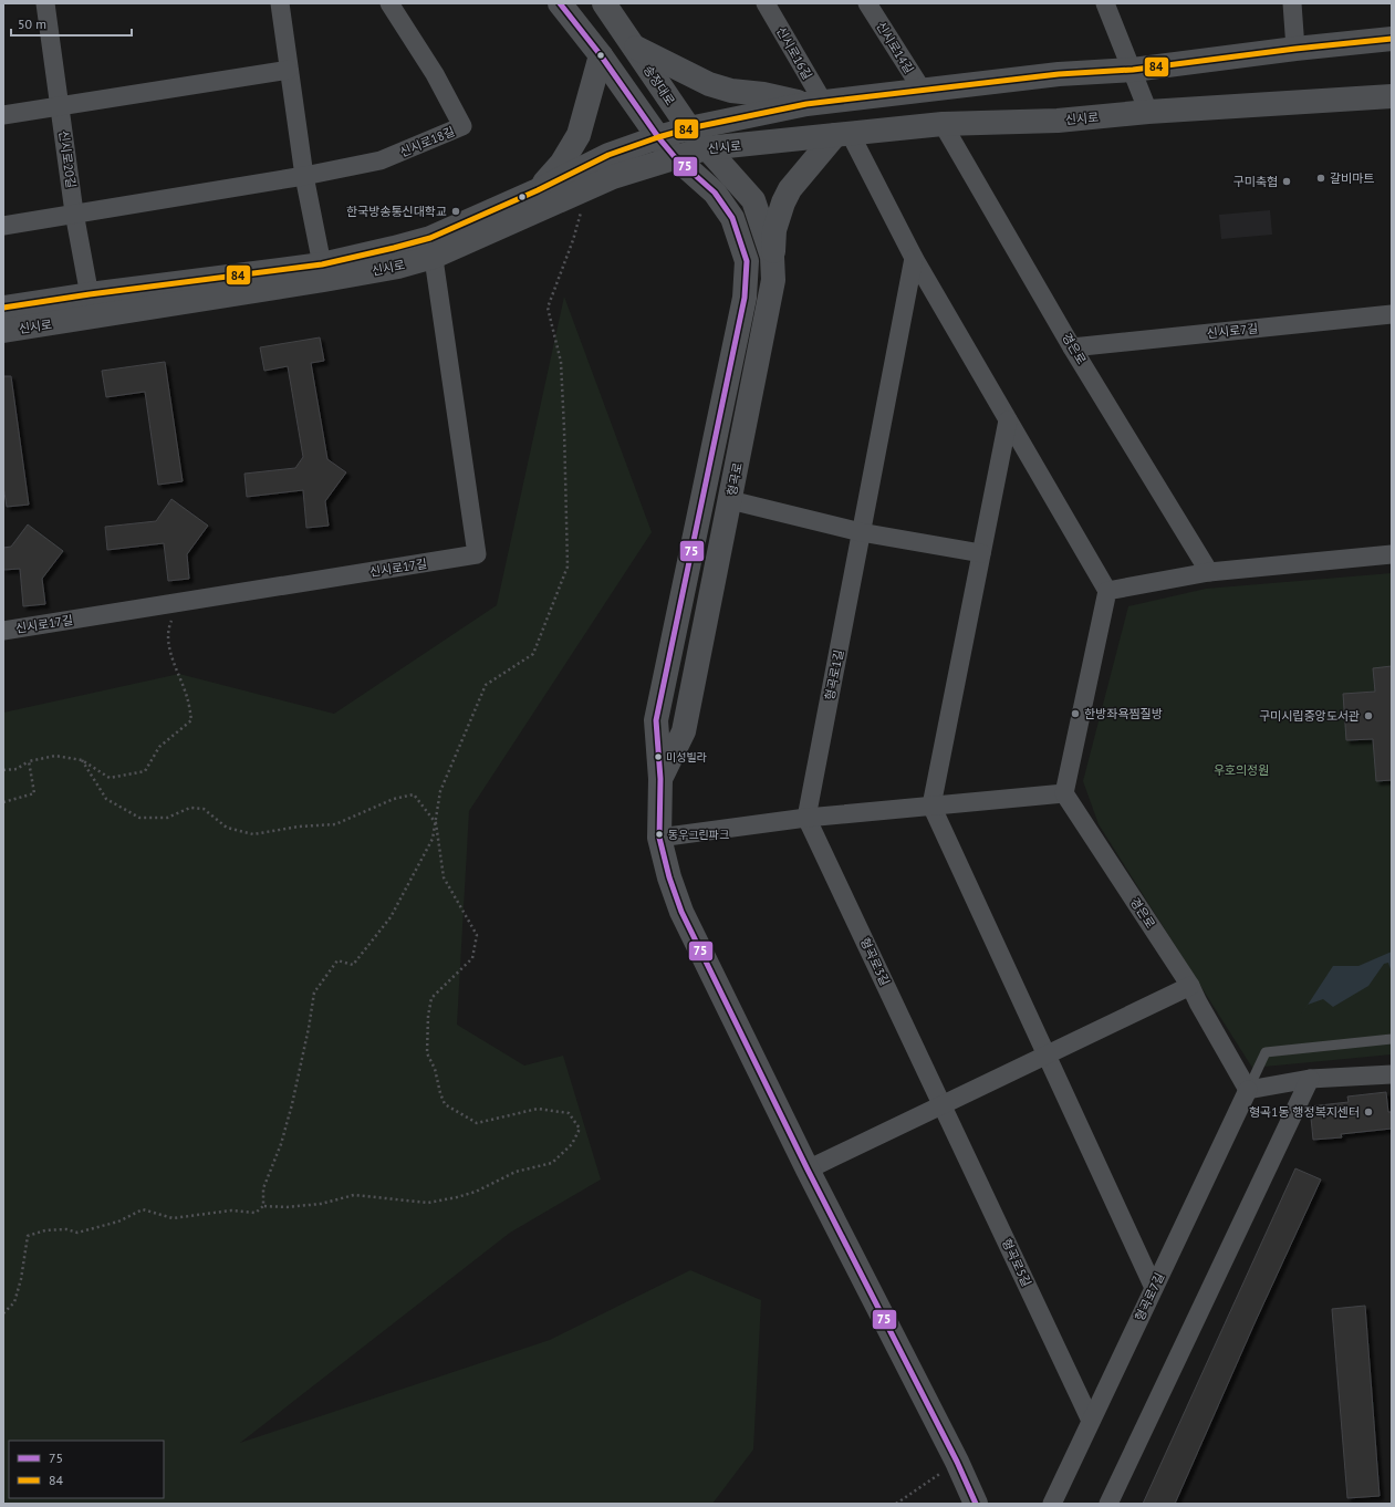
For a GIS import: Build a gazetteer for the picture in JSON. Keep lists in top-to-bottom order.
{
  "streets": {
    "street": [
      "신시로14길",
      "신시로16길",
      "송정대로",
      "신시로",
      "신시로18길",
      "신시로20길",
      "신시로7길",
      "경은로",
      "형곡로",
      "신시로17길",
      "형곡로1길",
      "형곡로3길",
      "형곡로5길",
      "형곡로7길"
    ]
  },
  "crossings": [
    ["신시로14길", "신시로"],
    ["신시로16길", "신시로"],
    ["송정대로", "신시로"],
    ["송정대로", "형곡로"],
    ["신시로", "신시로20길"],
    ["신시로", "경은로"],
    ["신시로", "형곡로"],
    ["신시로", "신시로17길"],
    ["신시로18길", "신시로20길"],
    ["신시로7길", "경은로"],
    ["경은로", "형곡로7길"],
    ["형곡로1길", "형곡로3길"],
    ["형곡로3길", "형곡로5길"],
    ["형곡로5길", "형곡로7길"]
  ],
  "parks": ["우호의정원"],
  "places": [
    "갈비마트",
    "구미축협",
    "한국방송통신대학교",
    "한방좌욕찜질방",
    "구미시립중앙도서관",
    "미성빌라",
    "동우그린파크",
    "형곡1동 행정복지센터"
  ],
  "lines": ["transit line 75", "transit line 84"],
  "legend": ["75", "84"],
  "scale_bar": "50 m"
}
